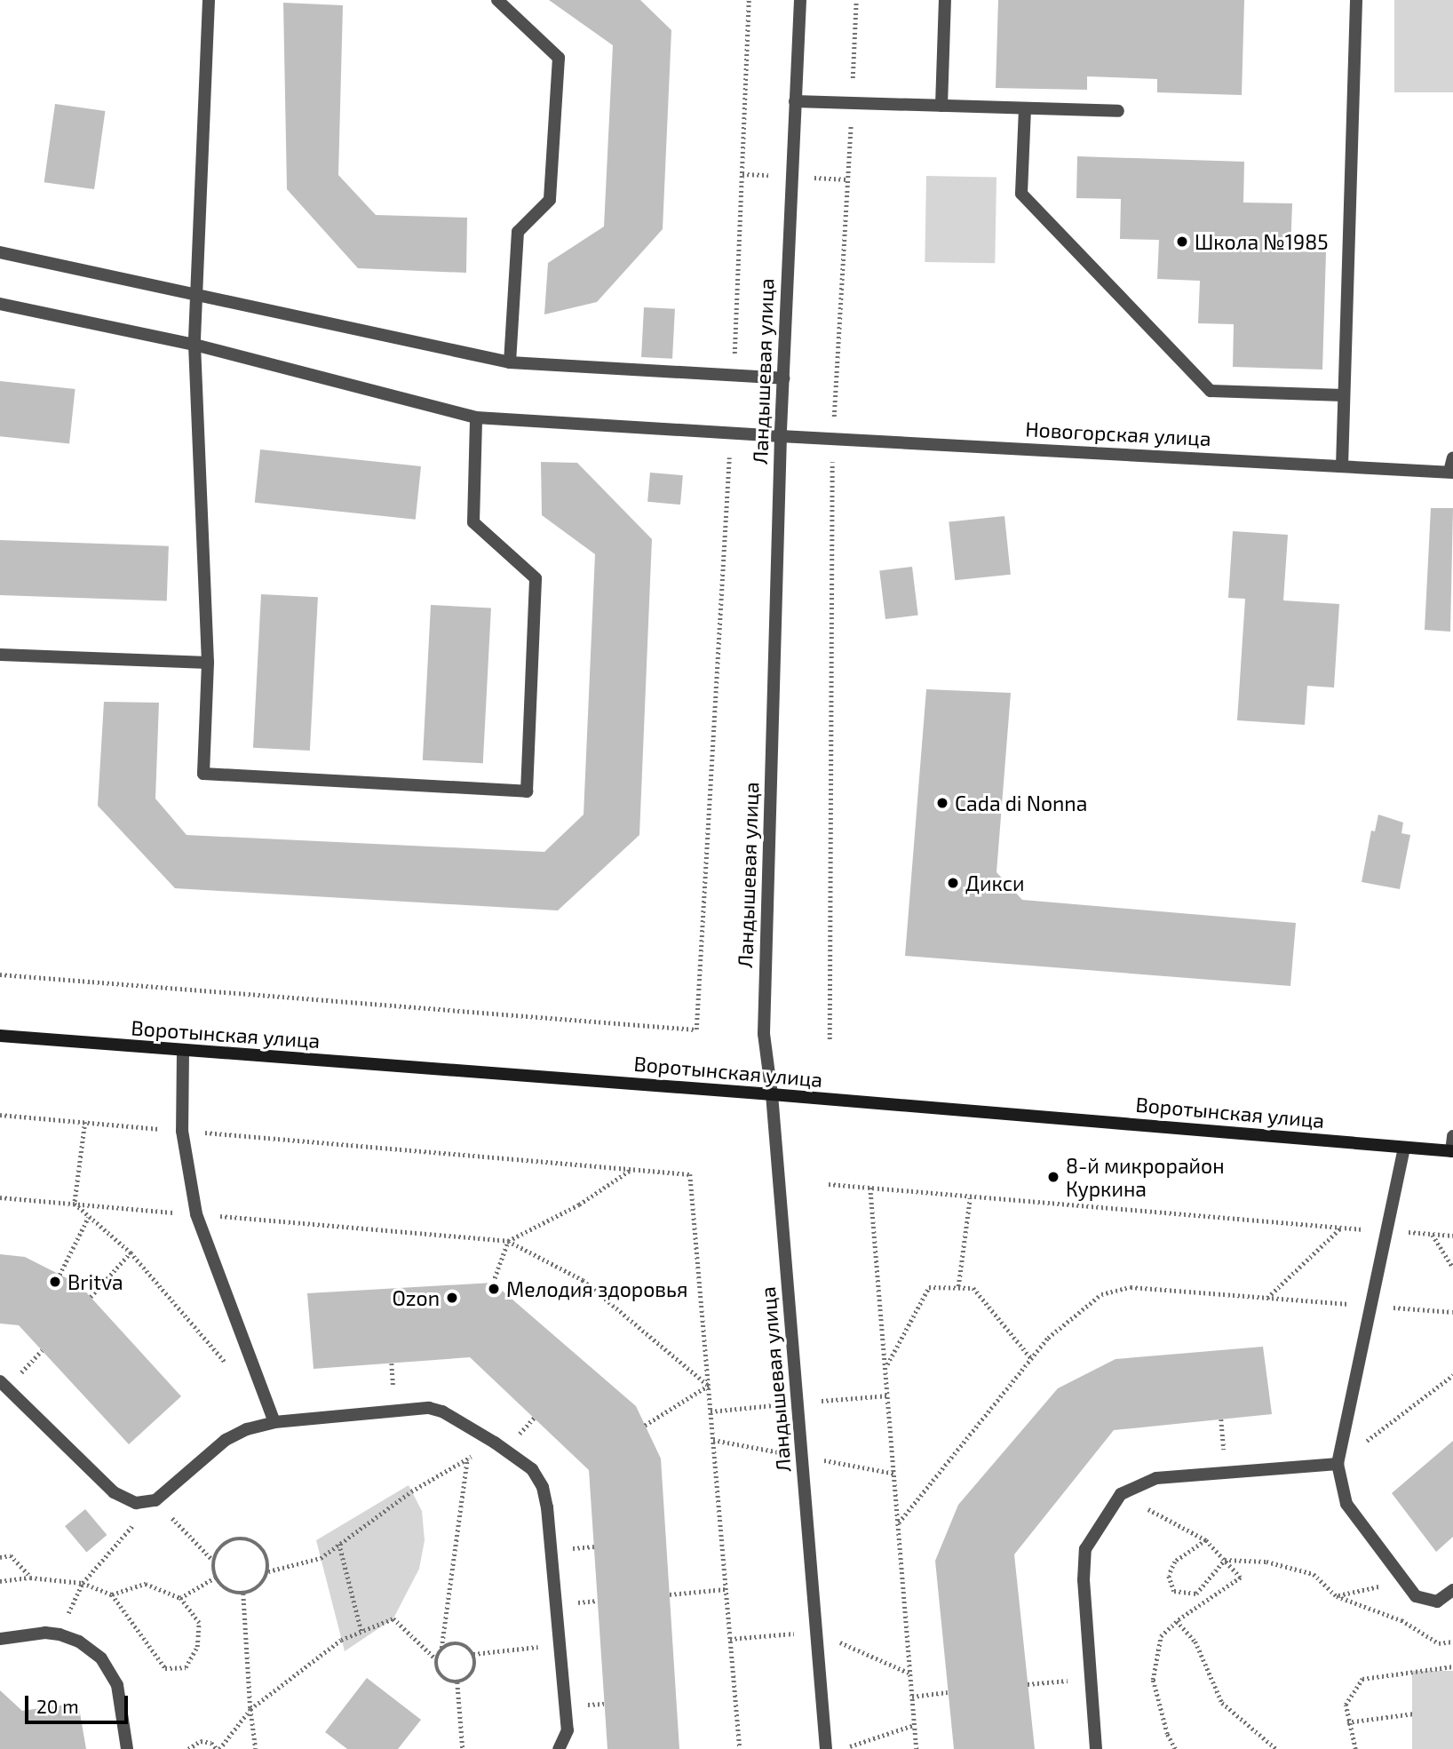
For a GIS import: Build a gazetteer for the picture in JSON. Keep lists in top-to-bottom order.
{
  "streets": {
    "street": ["Ландышевая улица", "Новогорская улица", "Воротынская улица"]
  },
  "crossings": [
    ["Ландышевая улица", "Новогорская улица"],
    ["Ландышевая улица", "Воротынская улица"]
  ],
  "places": [
    "Школа №1985",
    "Cada di Nonna",
    "Дикси",
    "8-й микрорайон Куркина",
    "Britva",
    "Мелодия здоровья",
    "Ozon"
  ],
  "scale_bar": "20 m"
}
